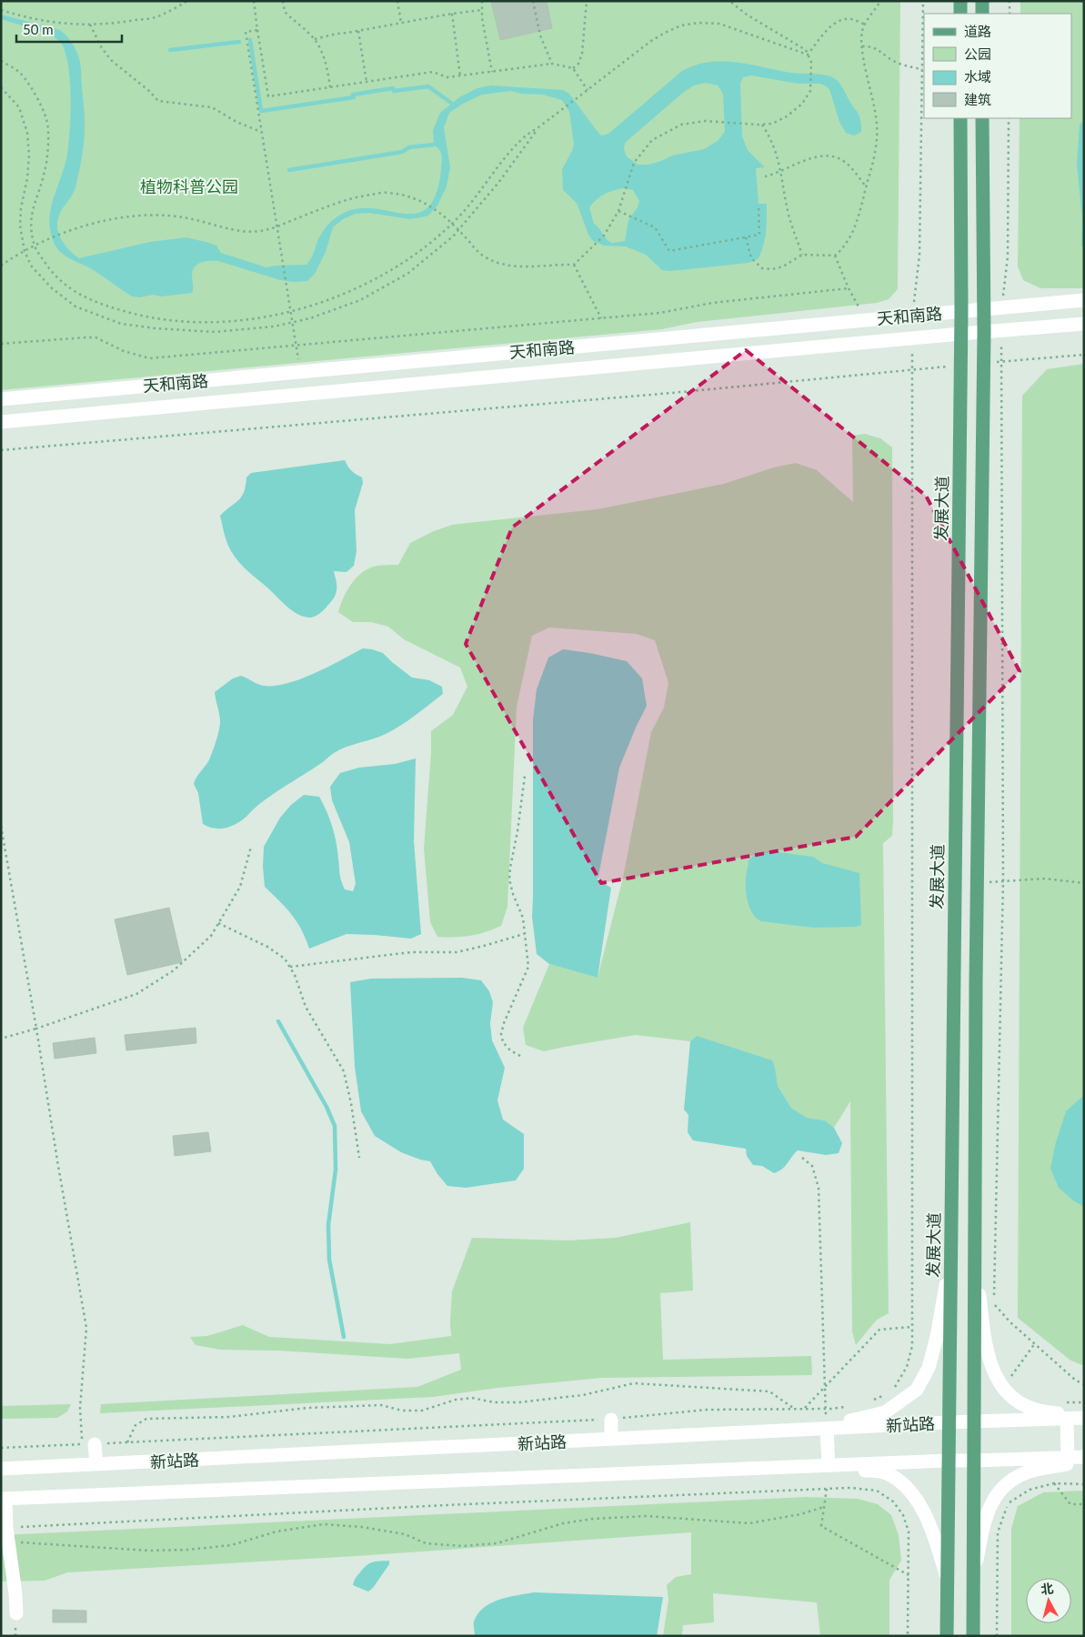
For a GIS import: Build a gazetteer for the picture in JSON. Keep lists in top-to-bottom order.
{
  "streets": {
    "main road": ["发展大道"],
    "street": ["天和南路", "新站路"]
  },
  "crossings": [
    ["天和南路", "发展大道"],
    ["发展大道", "新站路"]
  ],
  "parks": ["植物科普公园"],
  "legend": [
    "道路",
    "公园",
    "水域",
    "建筑"
  ],
  "scale_bar": "50 m",
  "north": "top"
}
